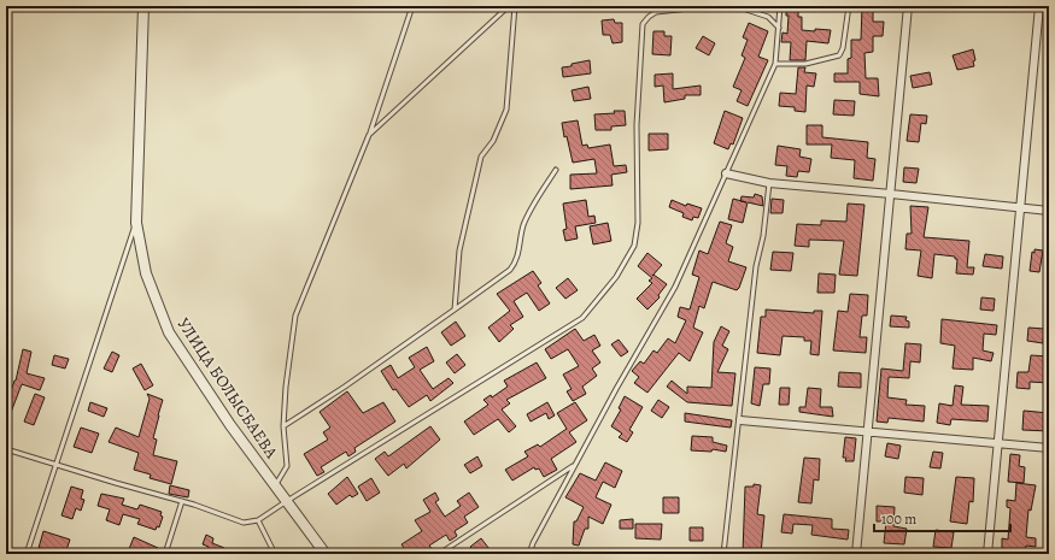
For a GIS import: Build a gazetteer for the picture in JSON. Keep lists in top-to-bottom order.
{
  "streets": {
    "street": ["УЛИЦА БОЛЫСБАЕВА"]
  },
  "scale_bar": "100 m"
}
